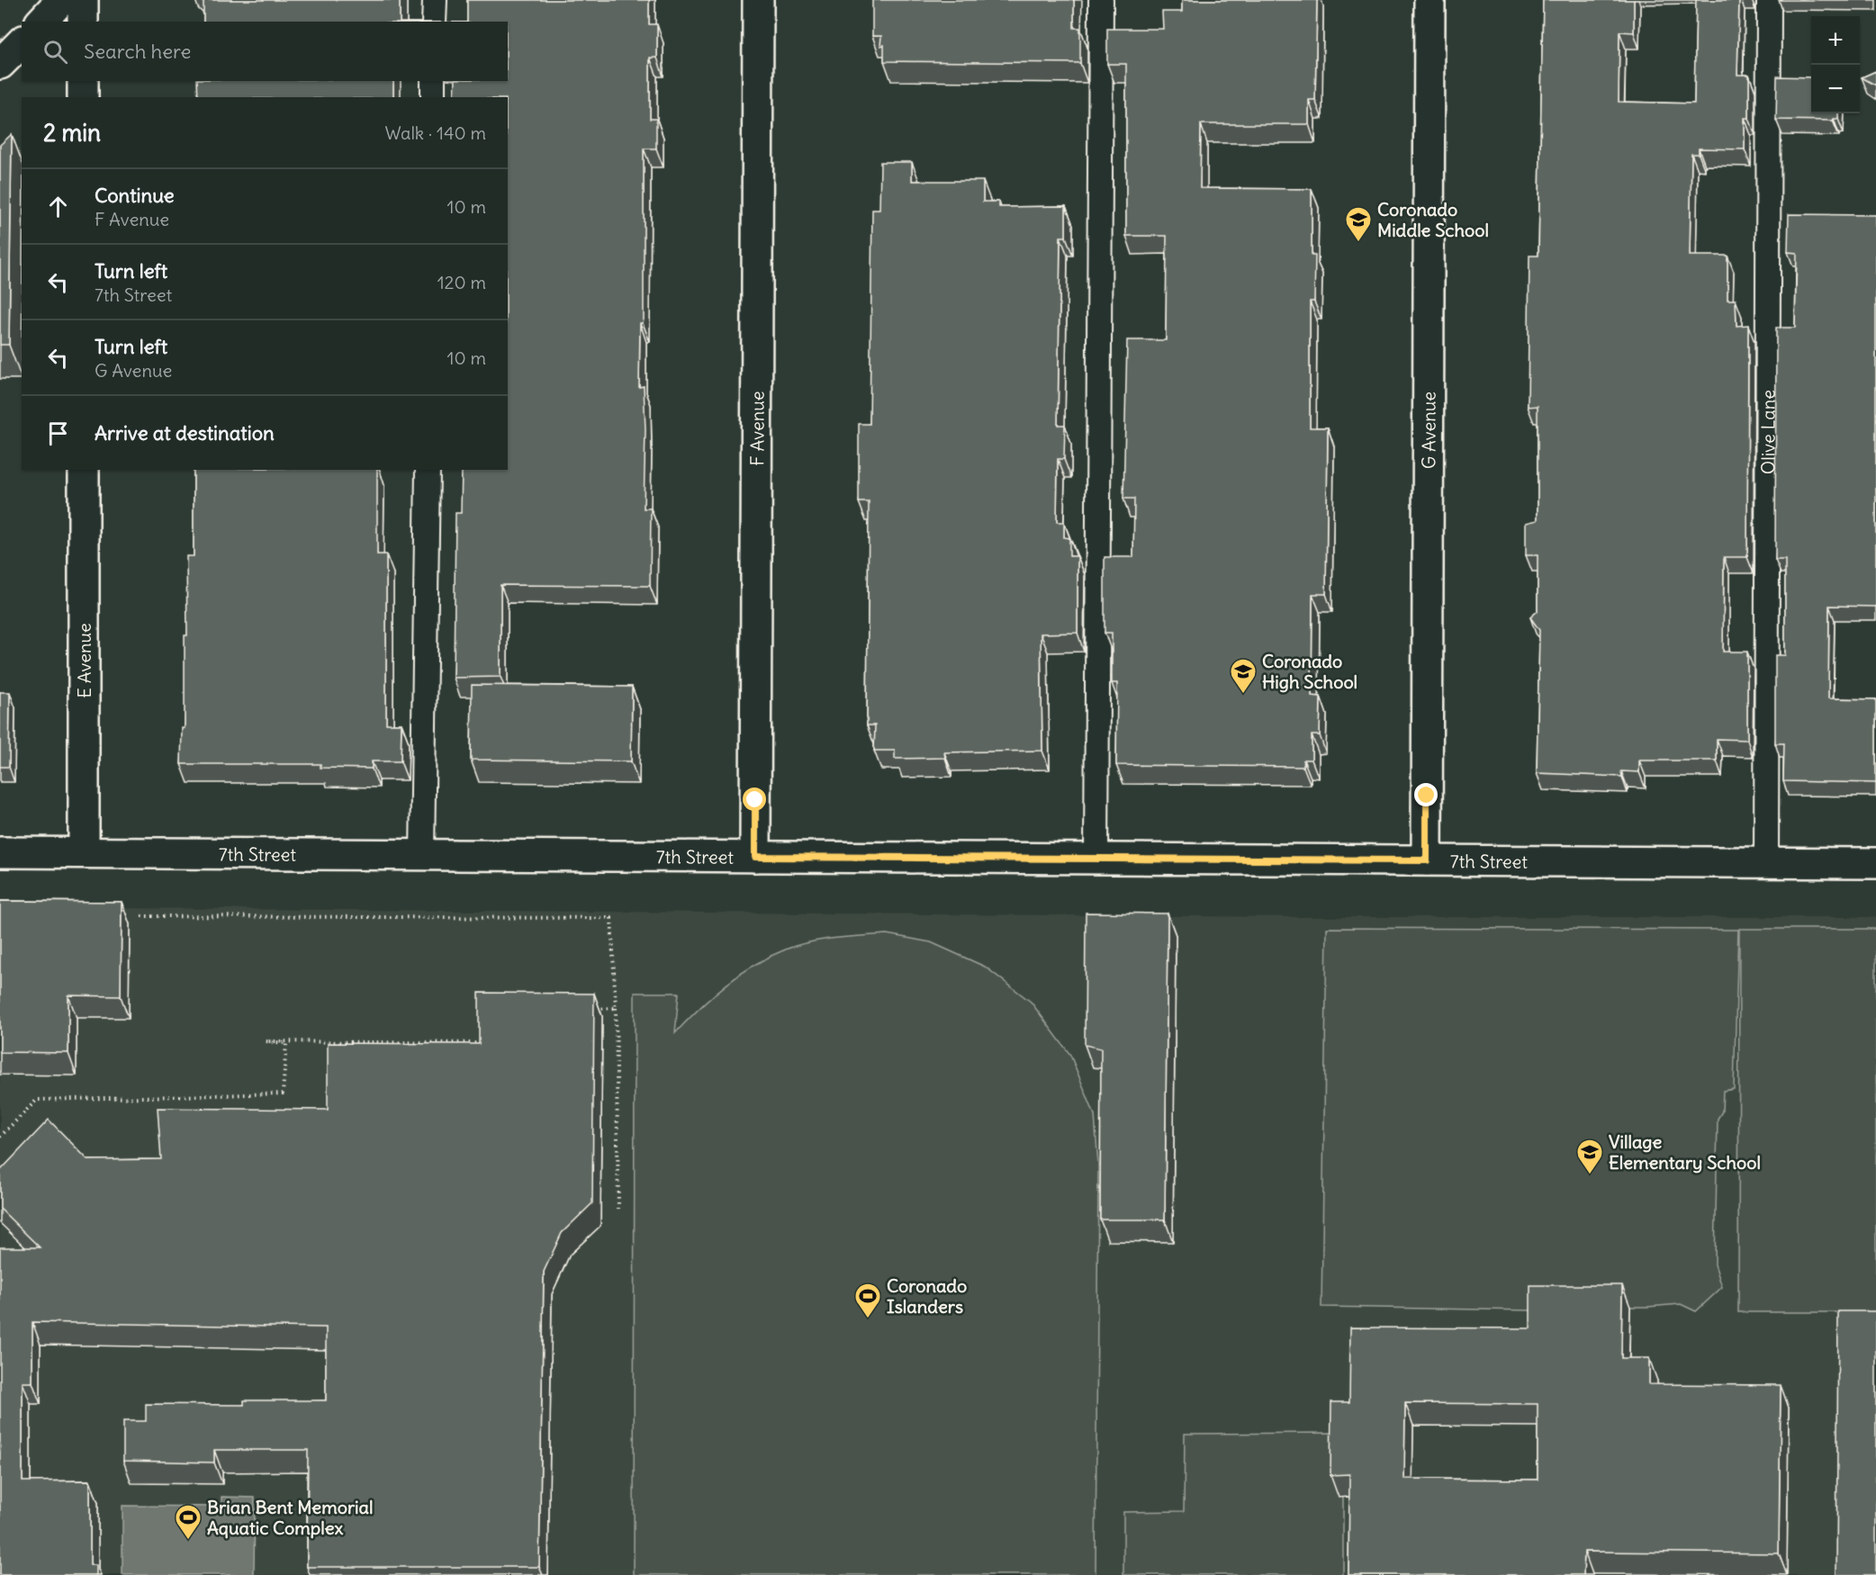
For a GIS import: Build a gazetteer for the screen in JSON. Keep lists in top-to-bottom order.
{
  "streets": {
    "street": [
      "F Avenue",
      "G Avenue",
      "E Avenue",
      "7th Street"
    ],
    "lane": ["Olive Lane"]
  },
  "crossings": [
    ["F Avenue", "7th Street"],
    ["G Avenue", "7th Street"],
    ["Olive Lane", "7th Street"],
    ["E Avenue", "7th Street"]
  ],
  "places": {
    "school or university": ["Coronado Middle School", "Coronado High School", "Village Elementary School"],
    "sports": ["Coronado Islanders", "Brian Bent Memorial Aquatic Complex"]
  },
  "page": {
    "map_buttons": ["+", "−"],
    "search": "Search here",
    "heading": ["2 min", "Walk · 140 m"],
    "list": [
      ["Continue", "F Avenue", "10 m"],
      ["Turn left", "7th Street", "120 m"],
      ["Turn left", "G Avenue", "10 m"],
      "Arrive at destination"
    ]
  }
}
